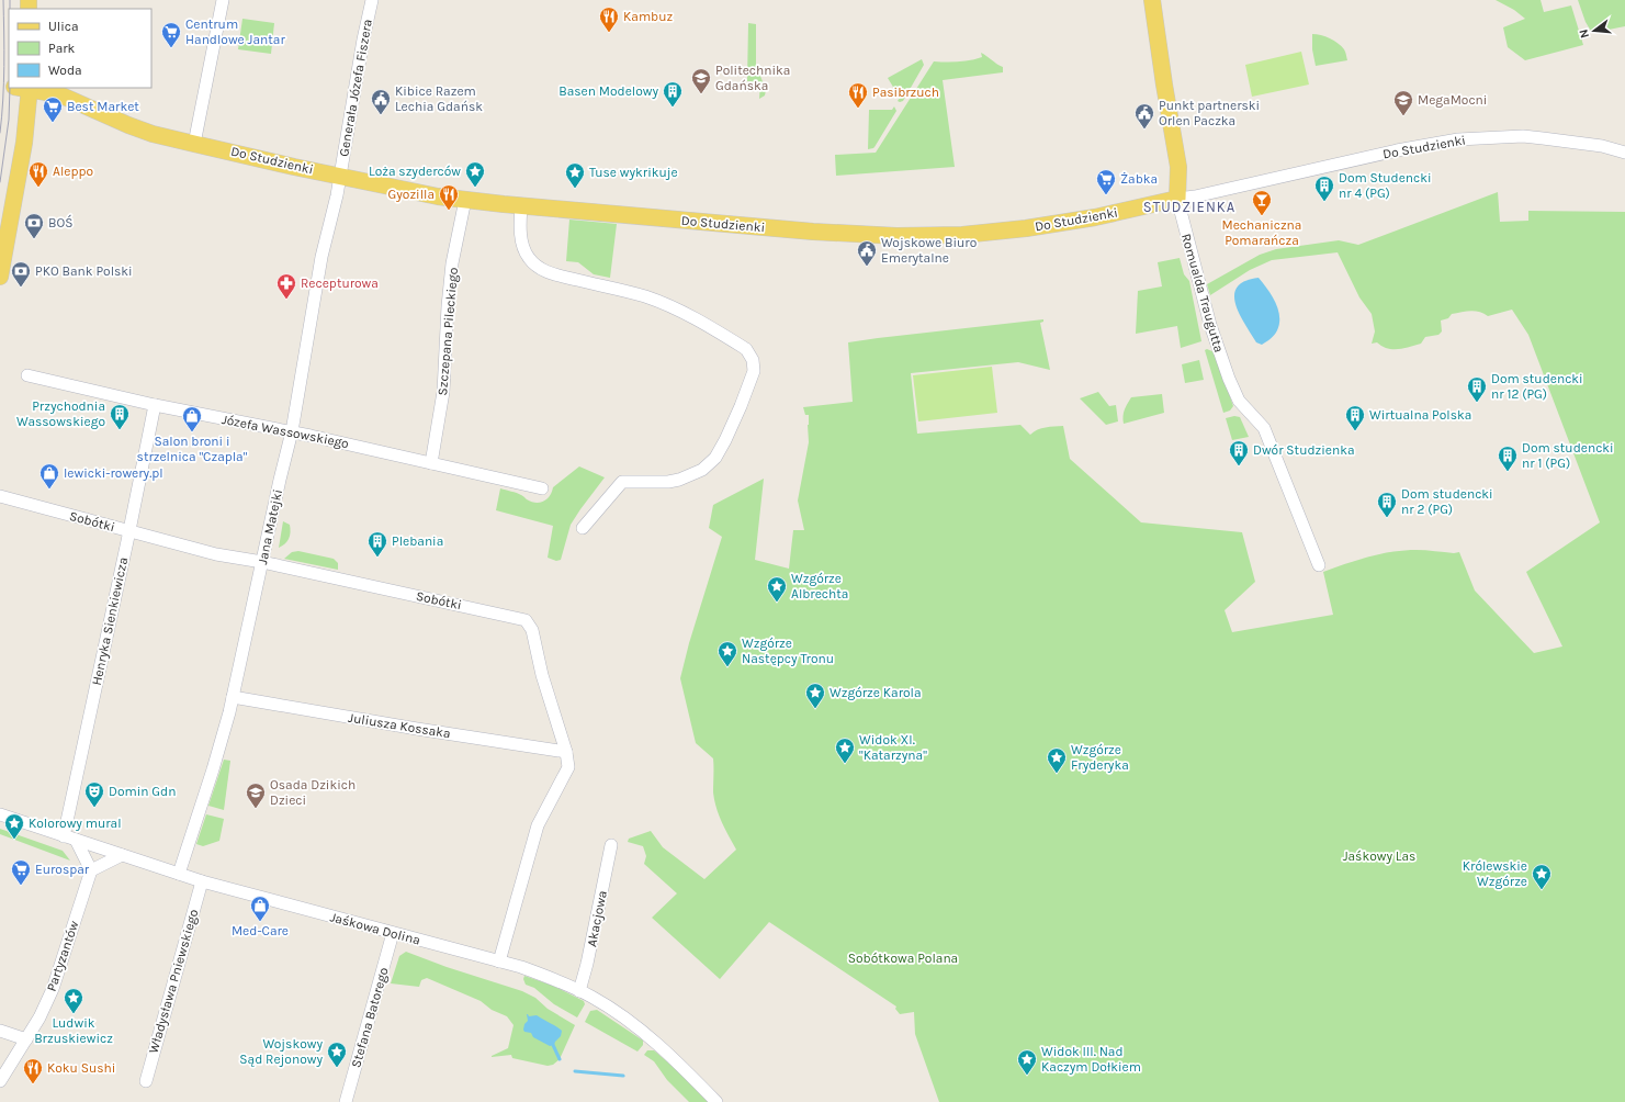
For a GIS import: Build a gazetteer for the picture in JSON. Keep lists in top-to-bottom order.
{
  "streets": {
    "main road": ["Do Studzienki", "Romualda Traugutta"],
    "street": [
      "Generała Józefa Fiszera",
      "Szczepana Pileckiego",
      "Józefa Wassowskiego",
      "Sobótki",
      "Jana Matejki",
      "Henryka Sienkiewicza",
      "Juliusza Kossaka",
      "Akacjowa",
      "Jaśkowa Dolina",
      "Partyzantów",
      "Władysława Pniewskiego",
      "Stefana Batorego"
    ]
  },
  "crossings": [
    ["Generała Józefa Fiszera", "Do Studzienki"],
    ["Generała Józefa Fiszera", "Jana Matejki"],
    ["Do Studzienki", "Romualda Traugutta"],
    ["Do Studzienki", "Szczepana Pileckiego"],
    ["Do Studzienki", "Jana Matejki"],
    ["Szczepana Pileckiego", "Józefa Wassowskiego"],
    ["Józefa Wassowskiego", "Jana Matejki"],
    ["Józefa Wassowskiego", "Henryka Sienkiewicza"],
    ["Sobótki", "Jana Matejki"],
    ["Sobótki", "Henryka Sienkiewicza"],
    ["Sobótki", "Juliusza Kossaka"],
    ["Sobótki", "Jaśkowa Dolina"],
    ["Jana Matejki", "Juliusza Kossaka"],
    ["Jana Matejki", "Jaśkowa Dolina"],
    ["Henryka Sienkiewicza", "Jaśkowa Dolina"],
    ["Akacjowa", "Jaśkowa Dolina"],
    ["Jaśkowa Dolina", "Władysława Pniewskiego"],
    ["Jaśkowa Dolina", "Stefana Batorego"]
  ],
  "districts": ["STUDZIENKA"],
  "parks": ["Jaśkowy Las", "Sobótkowa Polana"],
  "places": {
    "restaurant": [
      "Kambuz",
      "Pasibrzuch",
      "Aleppo",
      "Gyozilla",
      "Koku Sushi"
    ],
    "supermarket": [
      "Centrum Handlowe Jantar",
      "Best Market",
      "Żabka",
      "Eurospar"
    ],
    "school or university": ["Politechnika Gdańska", "MegaMocni", "Osada Dzikich Dzieci"],
    "building": [
      "Basen Modelowy",
      "Dom Studencki nr 4 (PG)",
      "Dom studencki nr 12 (PG)",
      "Przychodnia Wassowskiego",
      "Wirtualna Polska",
      "Dwór Studzienka",
      "Dom studencki nr 1 (PG)",
      "Dom studencki nr 2 (PG)",
      "Plebania"
    ],
    "public building": ["Kibice Razem Lechia Gdańsk", "Punkt partnerski Orlen Paczka", "Wojskowe Biuro Emerytalne"],
    "place": [
      "Loża szyderców",
      "Tuse wykrikuje",
      "Wzgórze Albrechta",
      "Wzgórze Następcy Tronu",
      "Wzgórze Karola",
      "Widok XI. \"Katarzyna\"",
      "Wzgórze Fryderyka",
      "Kolorowy mural",
      "Królewskie Wzgórze",
      "Ludwik Brzuskiewicz",
      "Wojskowy Sąd Rejonowy",
      "Widok III. Nad Kaczym Dołkiem"
    ],
    "bar": ["Mechaniczna Pomarańcza"],
    "bank": ["BOŚ", "PKO Bank Polski"],
    "pharmacy": ["Recepturowa"],
    "shop": ["Salon broni i strzelnica \"Czapla\"", "lewicki-rowery.pl", "Med-Care"],
    "theatre": ["Domin Gdn"]
  },
  "legend": ["Ulica", "Park", "Woda"],
  "north": "left"
}
